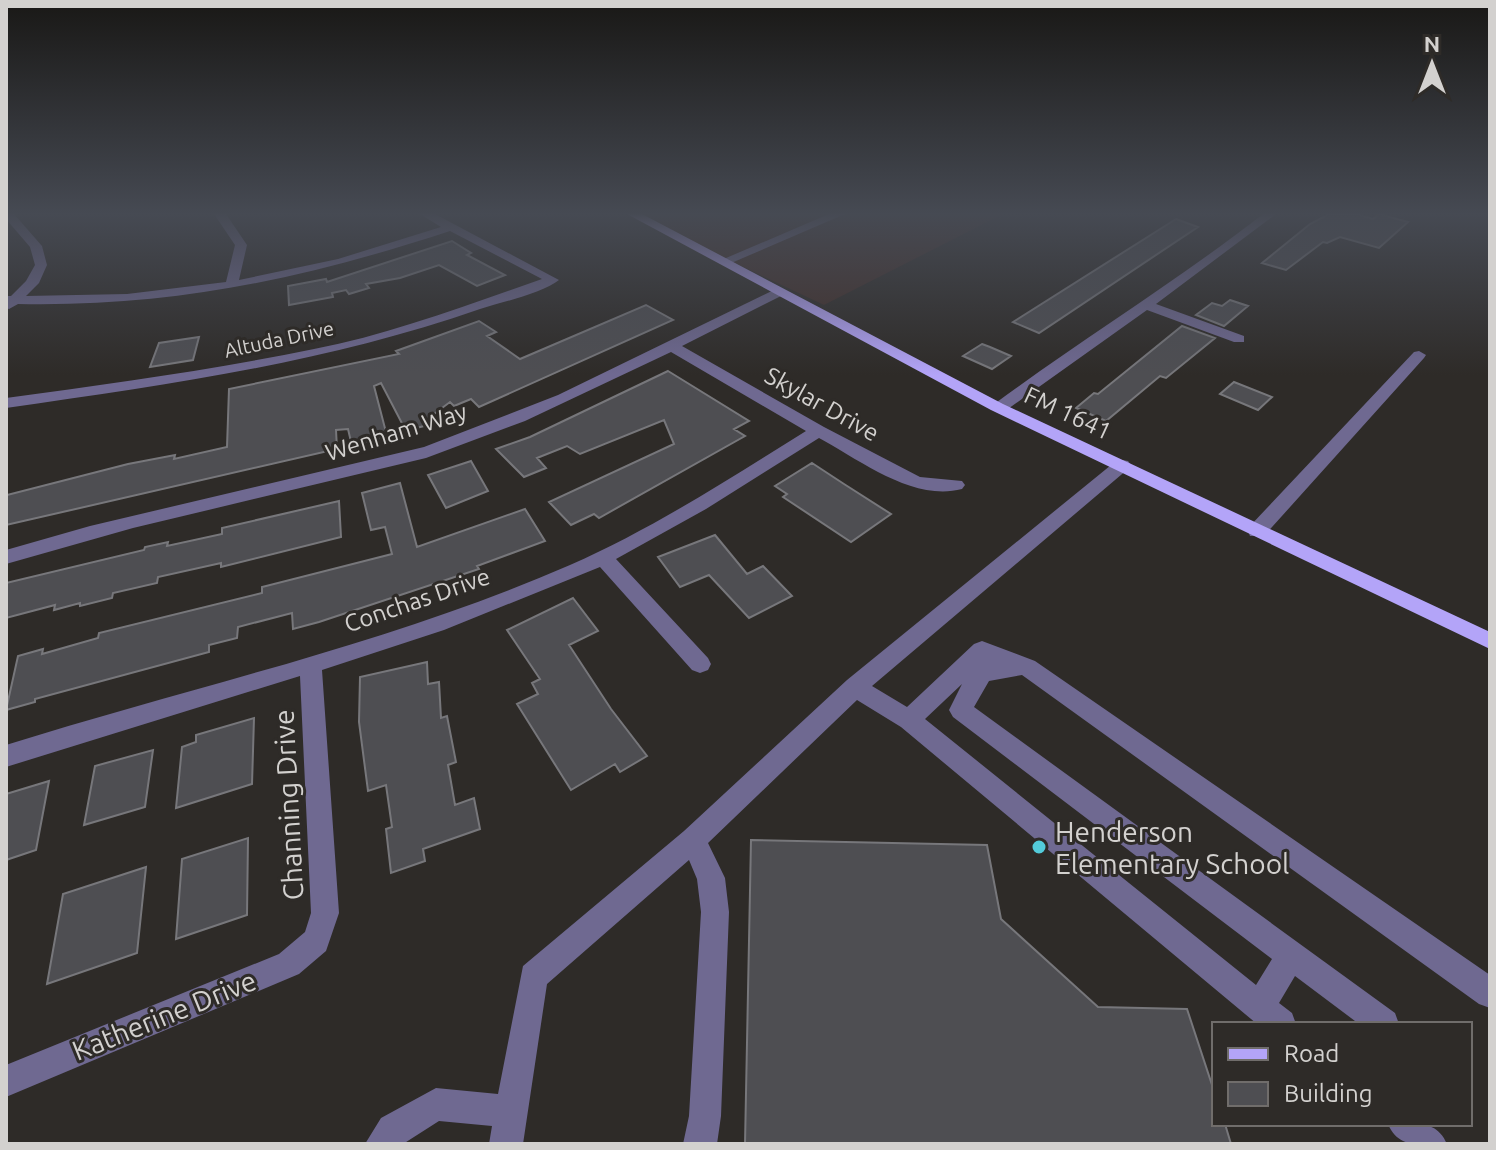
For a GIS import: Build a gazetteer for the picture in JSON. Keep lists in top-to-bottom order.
{
  "streets": {
    "main road": ["FM 1641"],
    "street": [
      "Altuda Drive",
      "Skylar Drive",
      "Wenham Way",
      "Conchas Drive",
      "Channing Drive",
      "Katherine Drive"
    ]
  },
  "crossings": [
    ["Skylar Drive", "Wenham Way"],
    ["Skylar Drive", "Conchas Drive"],
    ["FM 1641", "Wenham Way"],
    ["Conchas Drive", "Channing Drive"],
    ["Channing Drive", "Katherine Drive"]
  ],
  "places": ["Henderson Elementary School"],
  "legend": ["Road", "Building"],
  "north": "top"
}
